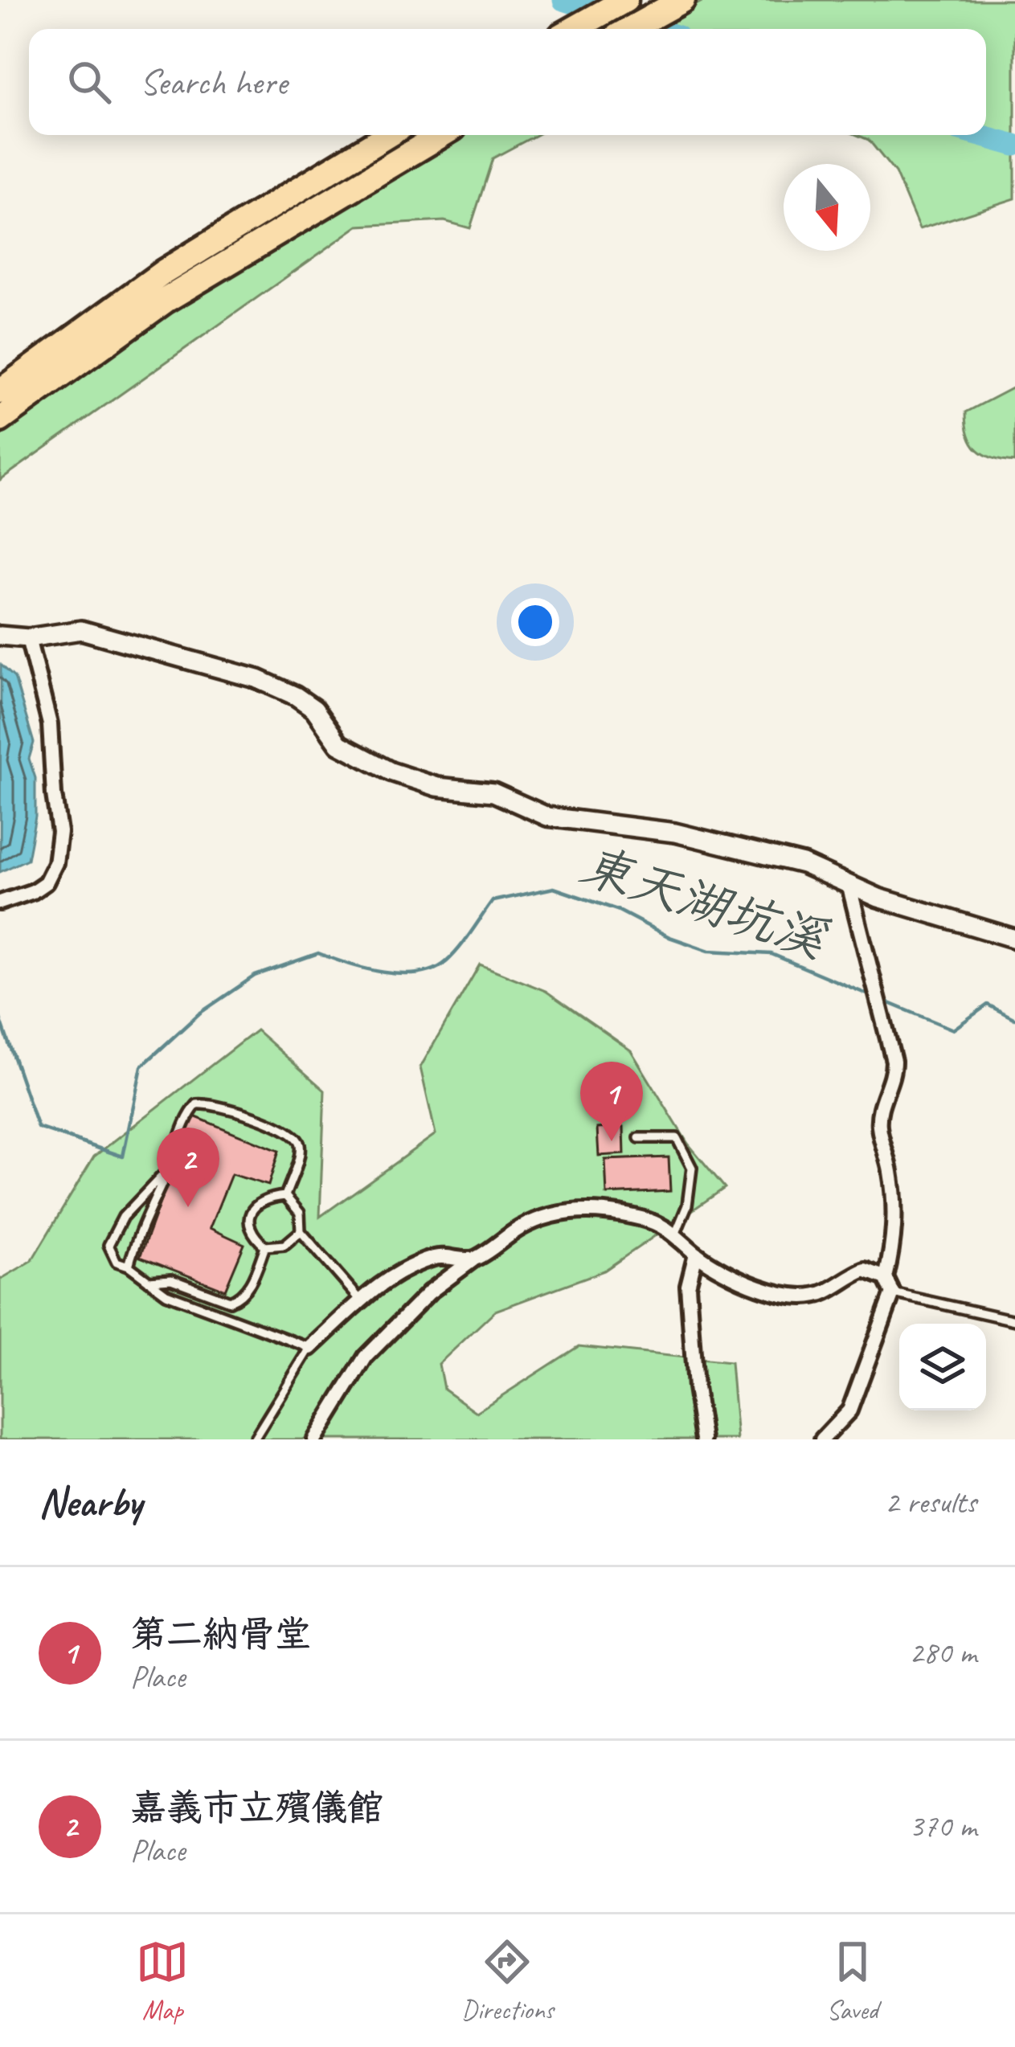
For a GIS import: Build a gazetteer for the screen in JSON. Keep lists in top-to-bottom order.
{
  "water": ["東天湖坑溪"],
  "north": "bottom",
  "page": {
    "search": "Search here",
    "pins": ["1", "2"],
    "heading": ["Nearby", "2 results"],
    "list": [
      {
        "mark": "1",
        "name": "第二納骨堂",
        "note": "Place",
        "value": "280 m"
      },
      {
        "mark": "2",
        "name": "嘉義市立殯儀館",
        "note": "Place",
        "value": "370 m"
      }
    ],
    "nav": ["Map", "Directions", "Saved"]
  }
}
